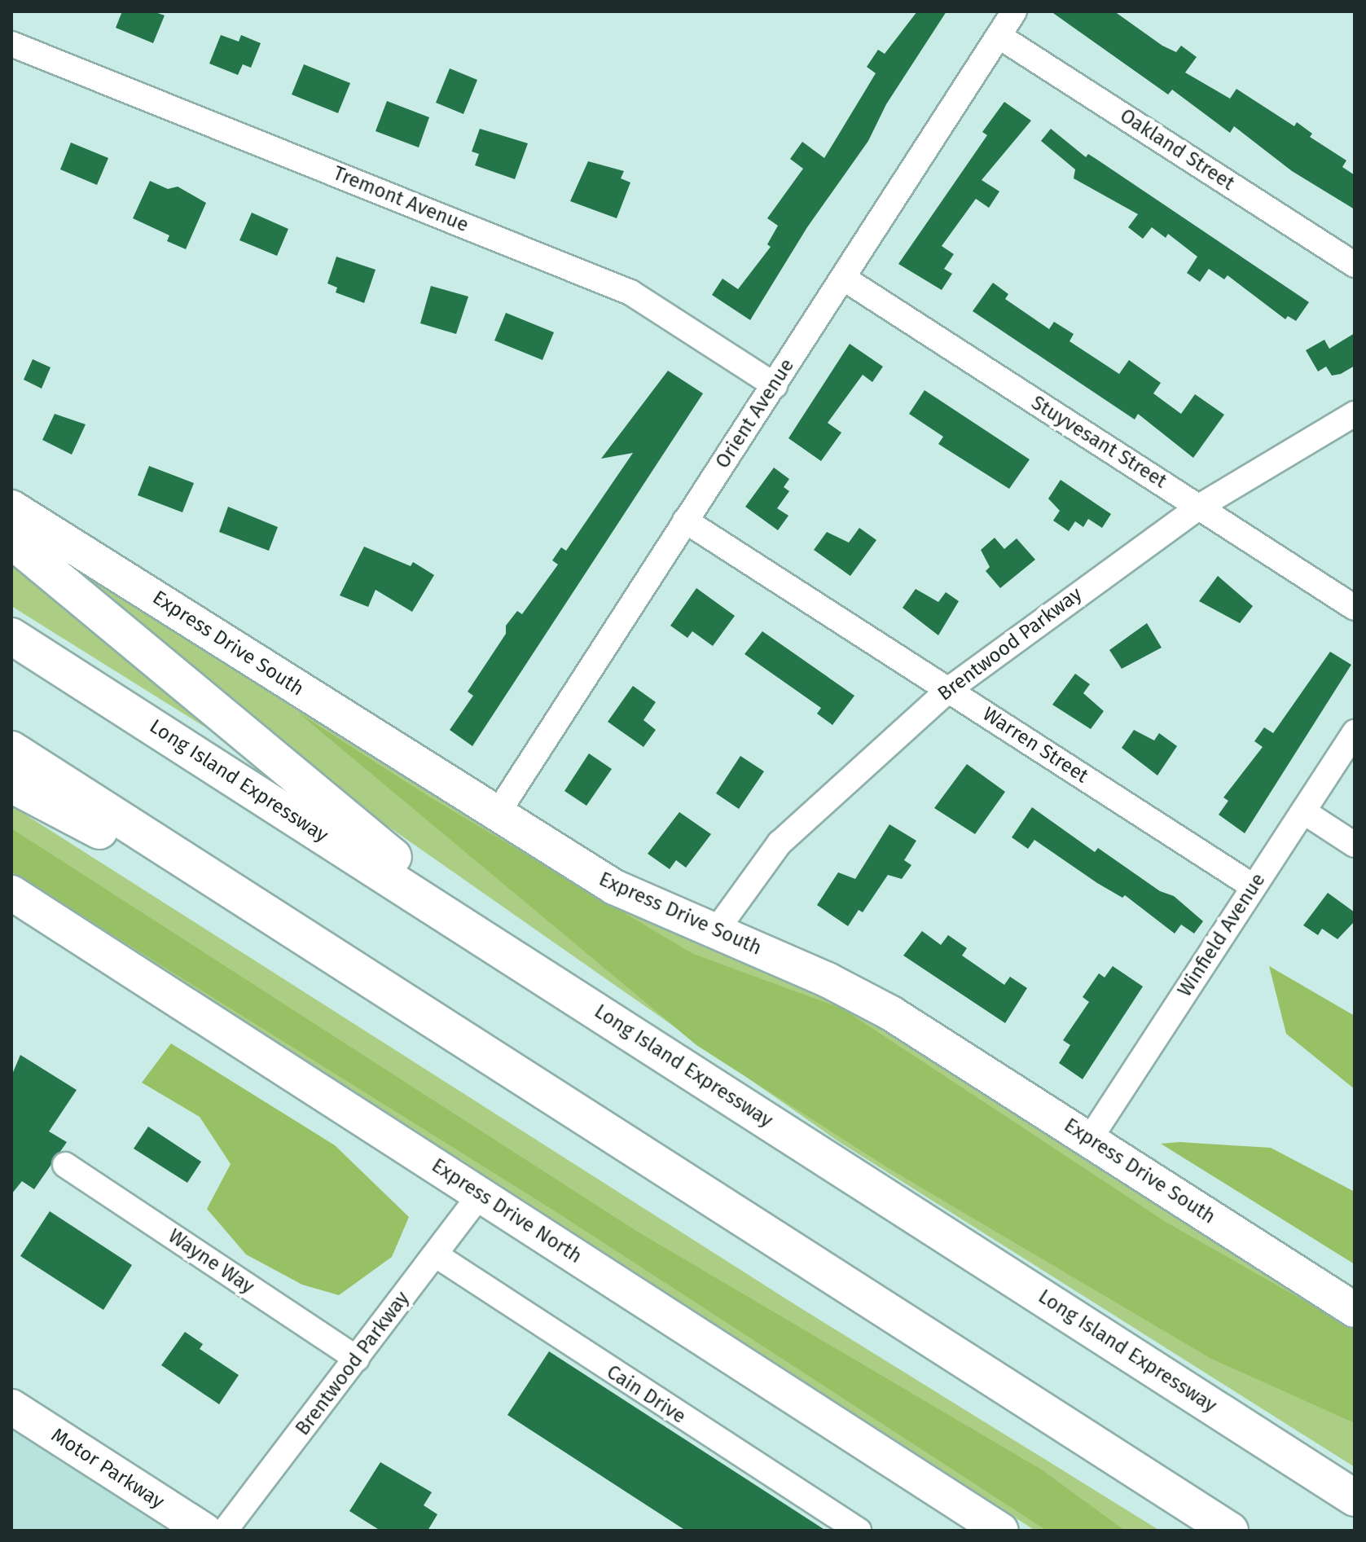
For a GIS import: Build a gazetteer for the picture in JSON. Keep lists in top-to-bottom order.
{
  "streets": {
    "highway": ["Long Island Expressway"],
    "main road": ["Express Drive South", "Express Drive North", "Motor Parkway"],
    "street": [
      "Oakland Street",
      "Tremont Avenue",
      "Orient Avenue",
      "Stuyvesant Street",
      "Brentwood Parkway",
      "Warren Street",
      "Winfield Avenue",
      "Wayne Way",
      "Cain Drive"
    ]
  },
  "crossings": [
    ["Oakland Street", "Orient Avenue"],
    ["Tremont Avenue", "Orient Avenue"],
    ["Orient Avenue", "Stuyvesant Street"],
    ["Orient Avenue", "Express Drive South"],
    ["Orient Avenue", "Warren Street"],
    ["Stuyvesant Street", "Brentwood Parkway"],
    ["Express Drive South", "Brentwood Parkway"],
    ["Express Drive South", "Winfield Avenue"],
    ["Brentwood Parkway", "Warren Street"],
    ["Brentwood Parkway", "Express Drive North"],
    ["Brentwood Parkway", "Wayne Way"],
    ["Brentwood Parkway", "Cain Drive"],
    ["Warren Street", "Winfield Avenue"]
  ]
}
